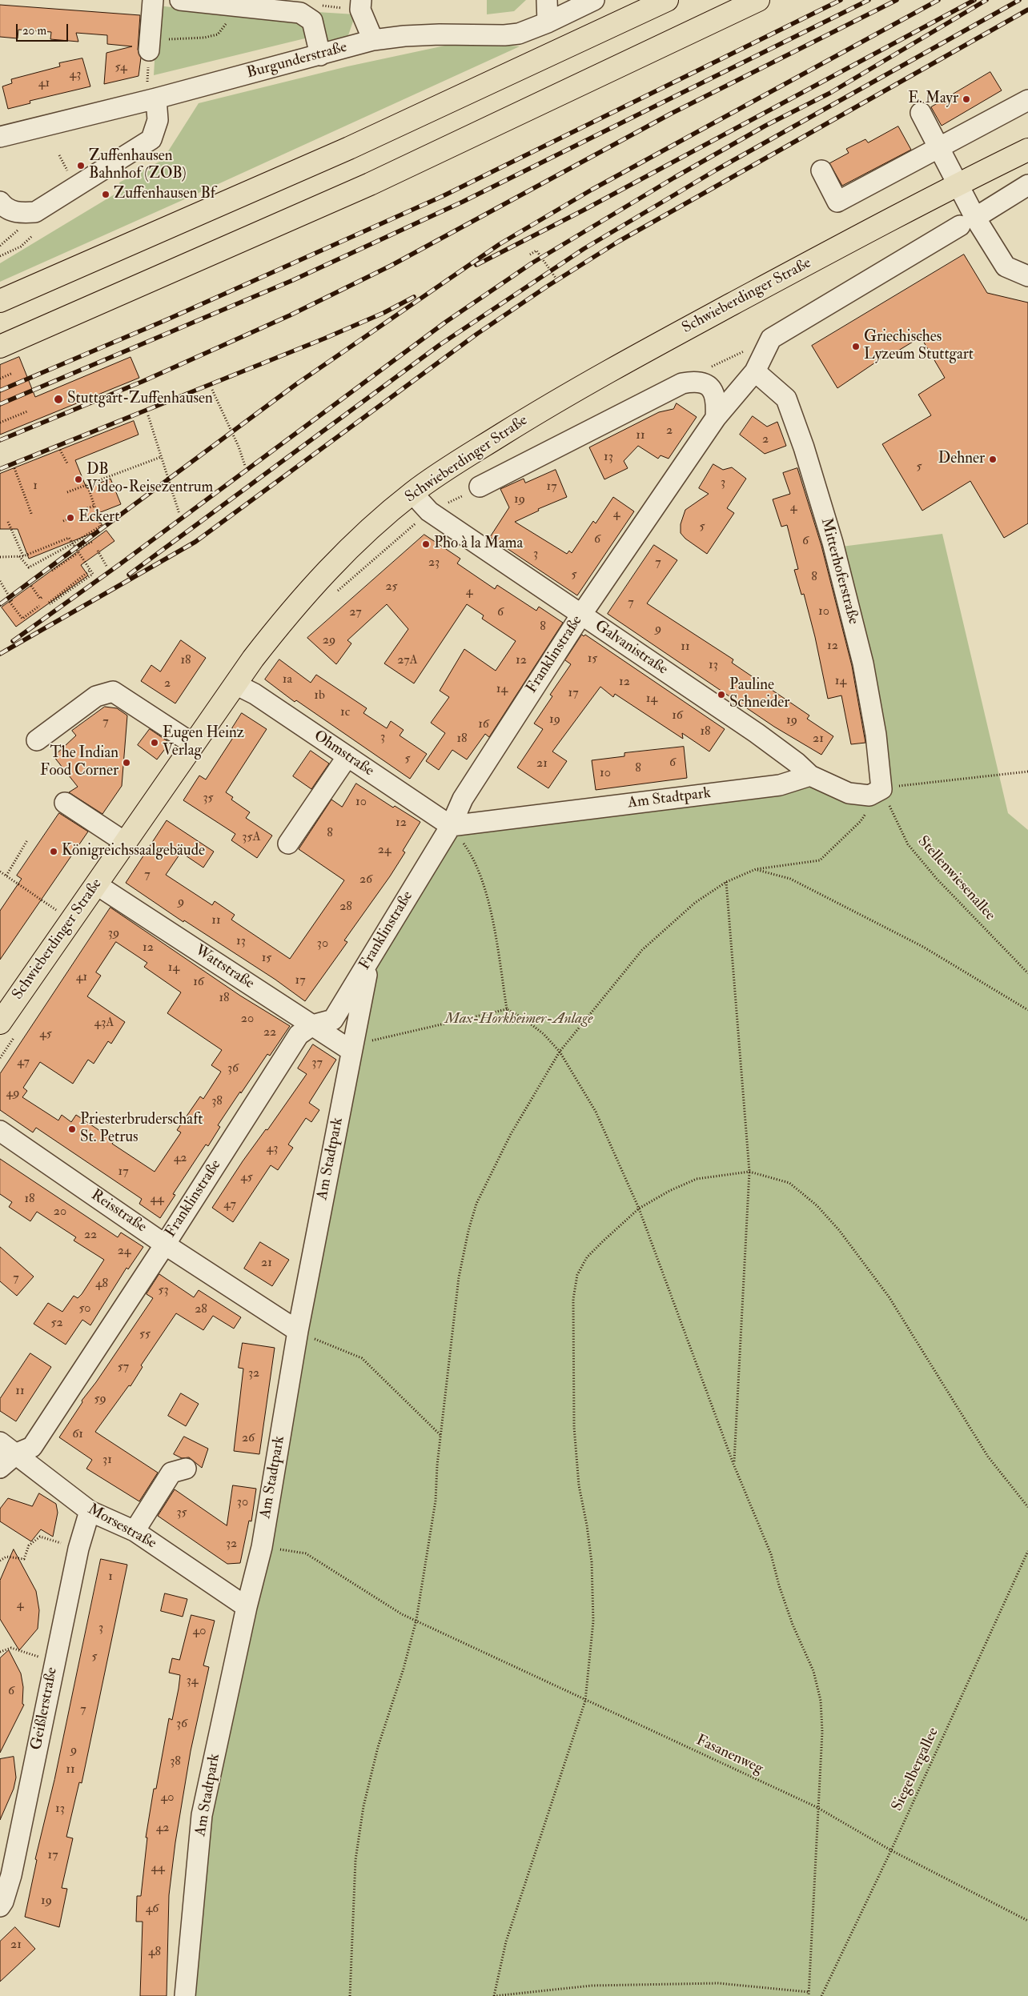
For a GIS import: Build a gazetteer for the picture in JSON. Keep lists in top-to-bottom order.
{
  "streets": {
    "main road": ["Schwieberdinger Straße"],
    "street": [
      "Burgunderstraße",
      "Mitterhoferstraße",
      "Galvanistraße",
      "Franklinstraße",
      "Ohmstraße",
      "Am Stadtpark",
      "Wattstraße",
      "Reisstraße",
      "Morsestraße",
      "Geißlerstraße"
    ],
    "path": ["Stellenwiesenallee", "Fasanenweg", "Siegelbergallee"]
  },
  "crossings": [
    ["Schwieberdinger Straße", "Galvanistraße"],
    ["Schwieberdinger Straße", "Franklinstraße"],
    ["Schwieberdinger Straße", "Ohmstraße"],
    ["Schwieberdinger Straße", "Wattstraße"],
    ["Mitterhoferstraße", "Franklinstraße"],
    ["Mitterhoferstraße", "Stellenwiesenallee"],
    ["Galvanistraße", "Franklinstraße"],
    ["Galvanistraße", "Am Stadtpark"],
    ["Franklinstraße", "Ohmstraße"],
    ["Franklinstraße", "Am Stadtpark"],
    ["Franklinstraße", "Wattstraße"],
    ["Franklinstraße", "Reisstraße"],
    ["Franklinstraße", "Morsestraße"],
    ["Ohmstraße", "Am Stadtpark"],
    ["Am Stadtpark", "Wattstraße"],
    ["Am Stadtpark", "Reisstraße"],
    ["Am Stadtpark", "Morsestraße"],
    ["Am Stadtpark", "Fasanenweg"],
    ["Morsestraße", "Geißlerstraße"],
    ["Fasanenweg", "Siegelbergallee"]
  ],
  "parks": ["Max-Horkheimer-Anlage"],
  "places": [
    "E. Mayr",
    "Zuffenhausen Bahnhof (ZOB)",
    "Zuffenhausen Bf",
    "Griechisches Lyzeum Stuttgart",
    "Stuttgart-Zuffenhausen",
    "Dehner",
    "DB Video-Reisezentrum",
    "Eckert",
    "Pho à la Mama",
    "Pauline Schneider",
    "Eugen Heinz Verlag",
    "The Indian Food Corner",
    "Königreichssaalgebäude",
    "Priesterbruderschaft St. Petrus"
  ],
  "house_numbers": [
    "54",
    "43",
    "41",
    "2",
    "11",
    "2",
    "13",
    "5",
    "3",
    "1",
    "17",
    "19",
    "4",
    "4",
    "5",
    "6",
    "6",
    "3",
    "23",
    "7",
    "5",
    "8",
    "25",
    "4",
    "7",
    "10",
    "27",
    "6",
    "8",
    "9",
    "29",
    "12",
    "11",
    "15",
    "18",
    "27A",
    "12",
    "13",
    "1a",
    "14",
    "12",
    "2",
    "14",
    "17",
    "1b",
    "14",
    "1c",
    "16",
    "19",
    "19",
    "7",
    "16",
    "18",
    "3",
    "18",
    "21",
    "5",
    "6",
    "21",
    "8",
    "10",
    "35",
    "10",
    "12",
    "8",
    "35A",
    "24",
    "7",
    "26",
    "9",
    "28",
    "11",
    "39",
    "13",
    "30",
    "12",
    "15",
    "14",
    "41",
    "17",
    "16",
    "18",
    "20",
    "43A",
    "22",
    "45",
    "47",
    "37",
    "36",
    "49",
    "38",
    "43",
    "42",
    "17",
    "45",
    "18",
    "44",
    "47",
    "20",
    "22",
    "24",
    "21",
    "7",
    "48",
    "53",
    "50",
    "28",
    "52",
    "55",
    "57",
    "32",
    "11",
    "59",
    "61",
    "26",
    "31",
    "30",
    "35",
    "32",
    "1",
    "4",
    "3",
    "40",
    "5",
    "34",
    "6",
    "7",
    "36",
    "9",
    "38",
    "11",
    "40",
    "13",
    "42",
    "17",
    "44",
    "19",
    "46",
    "21",
    "48"
  ],
  "scale_bar": "20 m"
}
